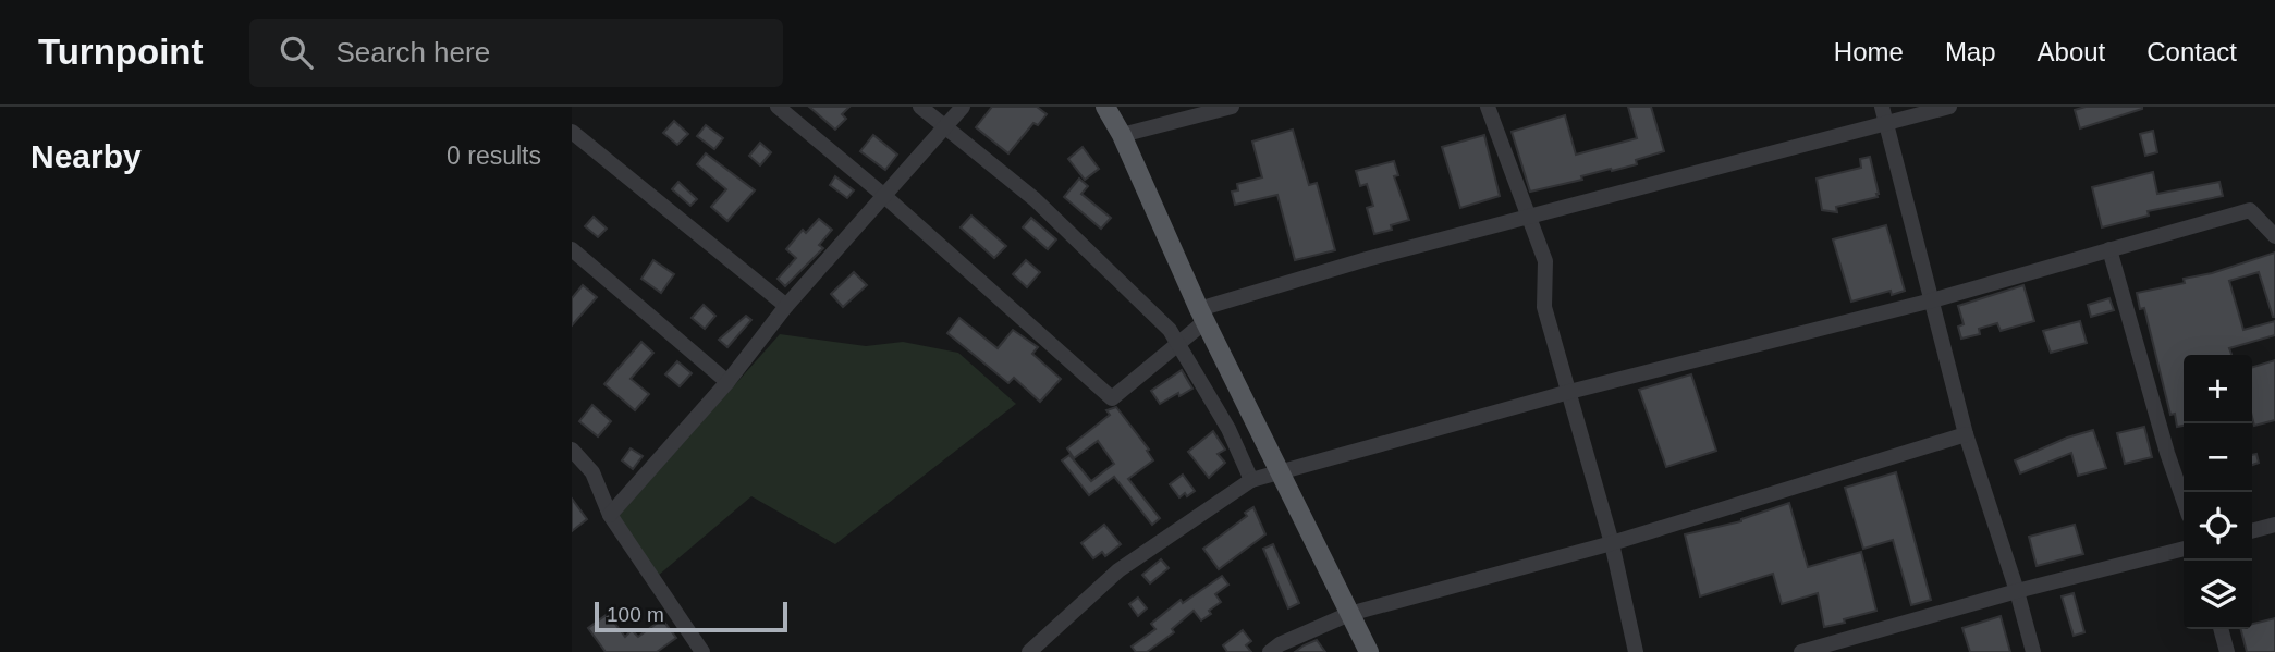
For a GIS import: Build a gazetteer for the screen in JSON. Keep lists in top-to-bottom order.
{
  "scale_bar": "100 m",
  "page": {
    "header": "Turnpoint",
    "search": "Search here",
    "nav": [
      "Home",
      "Map",
      "About",
      "Contact"
    ],
    "heading": ["Nearby", "0 results"],
    "map_buttons": ["+", "−"],
    "scale": "100 m"
  }
}
